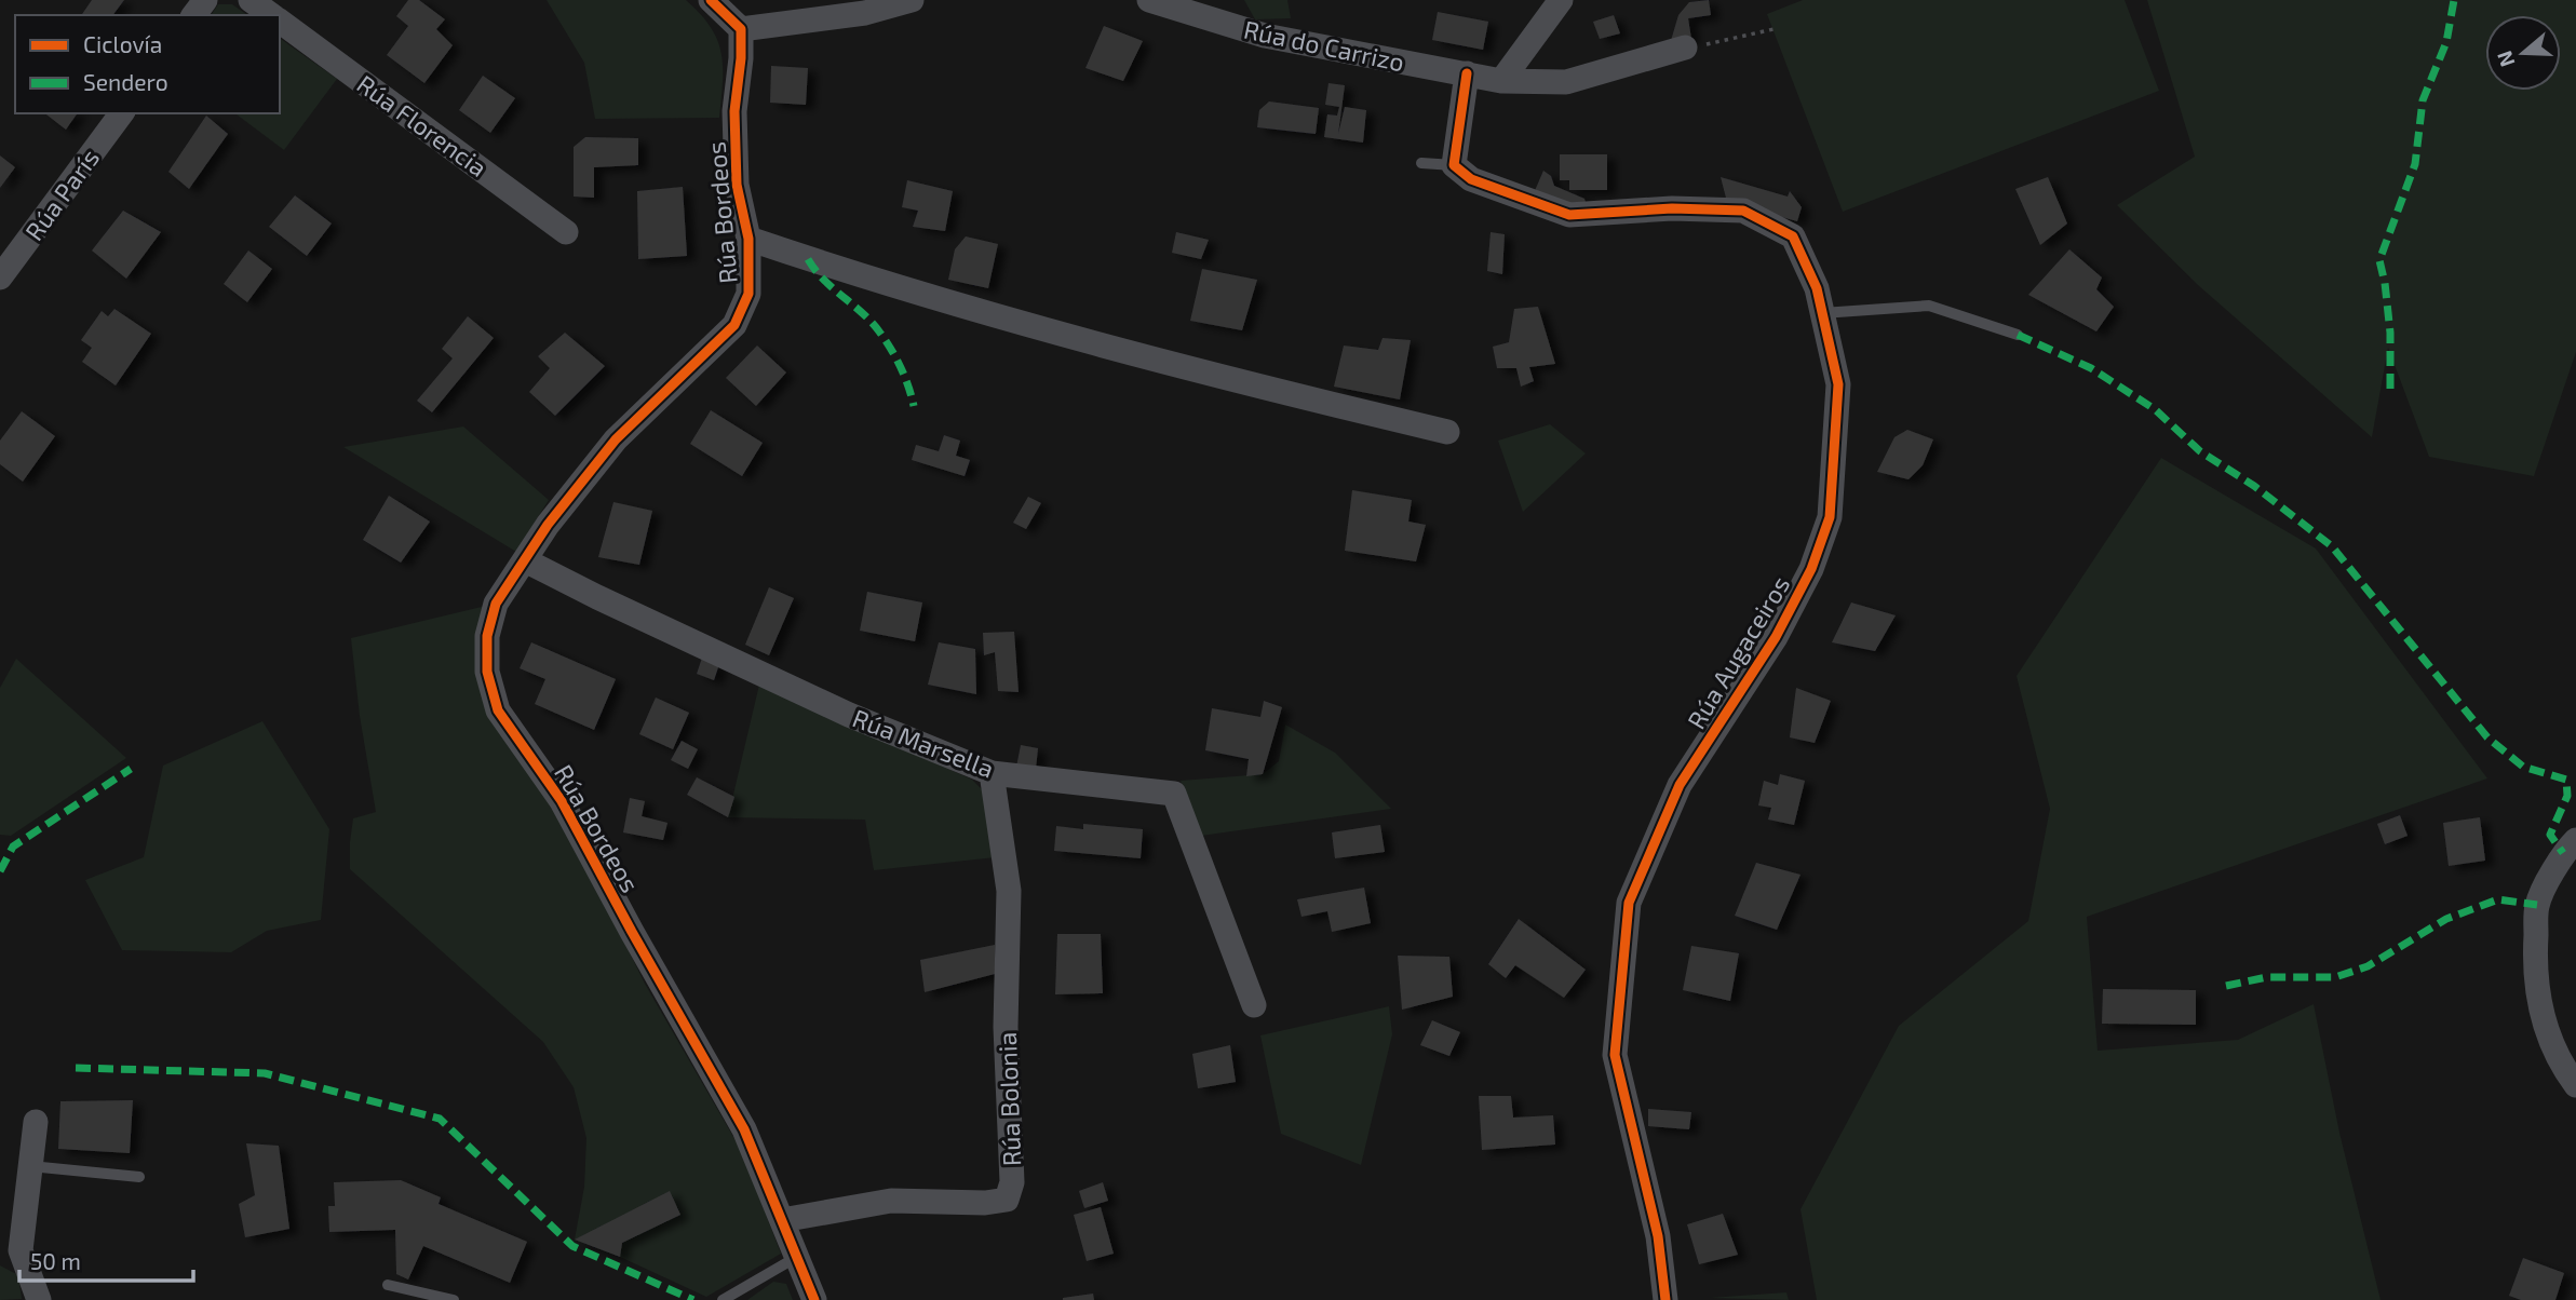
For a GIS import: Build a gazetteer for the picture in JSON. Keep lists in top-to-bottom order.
{
  "streets": {
    "street": [
      "Rúa do Carrizo",
      "Rúa Florencia",
      "Rúa París",
      "Rúa Bordeos",
      "Rúa Augaceiros",
      "Rúa Marsella",
      "Rúa Bolonia"
    ]
  },
  "crossings": [
    ["Rúa Bordeos", "Rúa Marsella"],
    ["Rúa Bordeos", "Rúa Bolonia"],
    ["Rúa Marsella", "Rúa Bolonia"]
  ],
  "legend": ["Ciclovía", "Sendero"],
  "scale_bar": "50 m",
  "north": "left"
}
